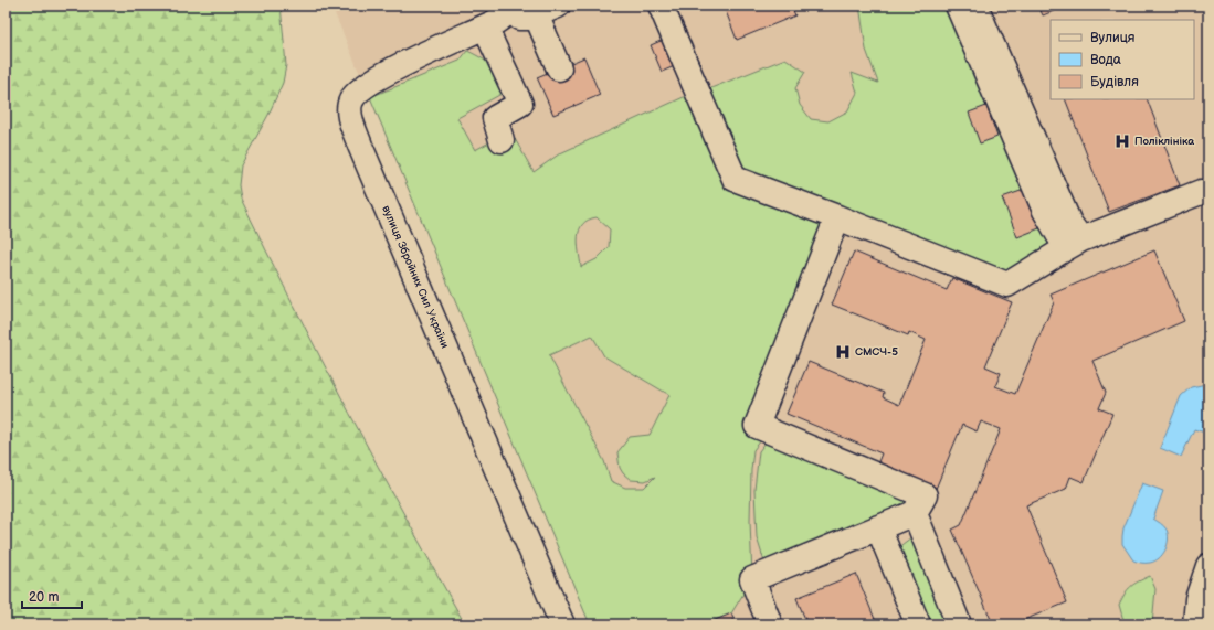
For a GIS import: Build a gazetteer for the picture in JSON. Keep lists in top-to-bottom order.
{
  "streets": {
    "street": ["вулиця Збройних Сил України"]
  },
  "places": {
    "hospital": ["Поліклініка", "СМСЧ-5"]
  },
  "legend": ["Вулиця", "Вода", "Будівля"],
  "scale_bar": "20 m"
}
